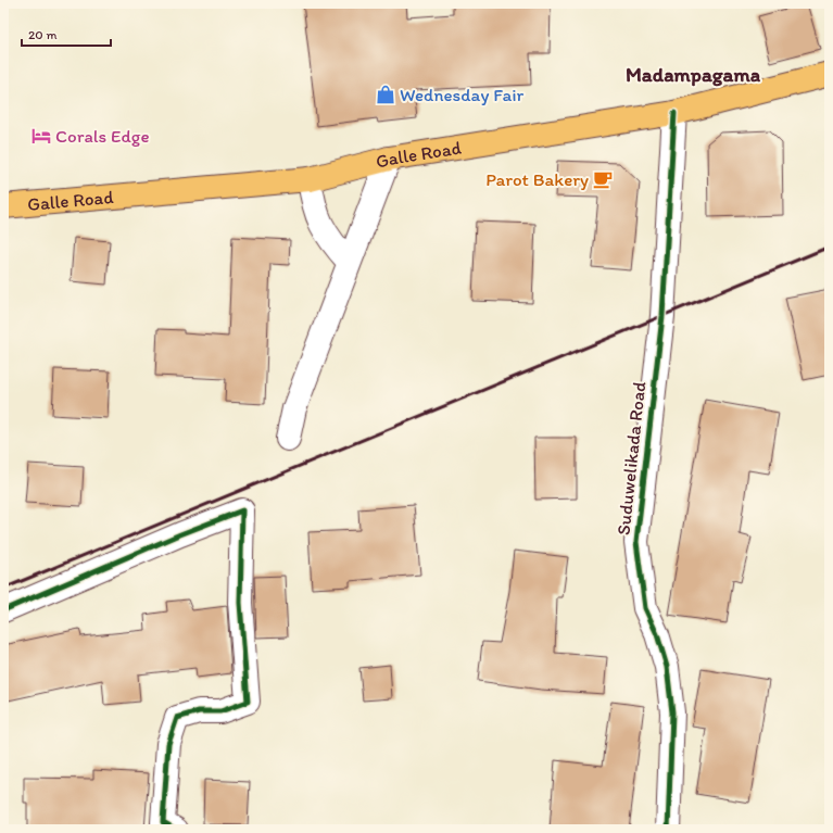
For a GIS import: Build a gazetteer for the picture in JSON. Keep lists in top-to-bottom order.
{
  "streets": {
    "highway": ["Galle Road"],
    "street": ["Suduwelikada Road"]
  },
  "crossings": [
    ["Galle Road", "Suduwelikada Road"]
  ],
  "districts": ["Madampagama"],
  "places": {
    "shop": ["Wednesday Fair"],
    "hotel": ["Corals Edge"],
    "cafe": ["Parot Bakery"]
  },
  "scale_bar": "20 m"
}
